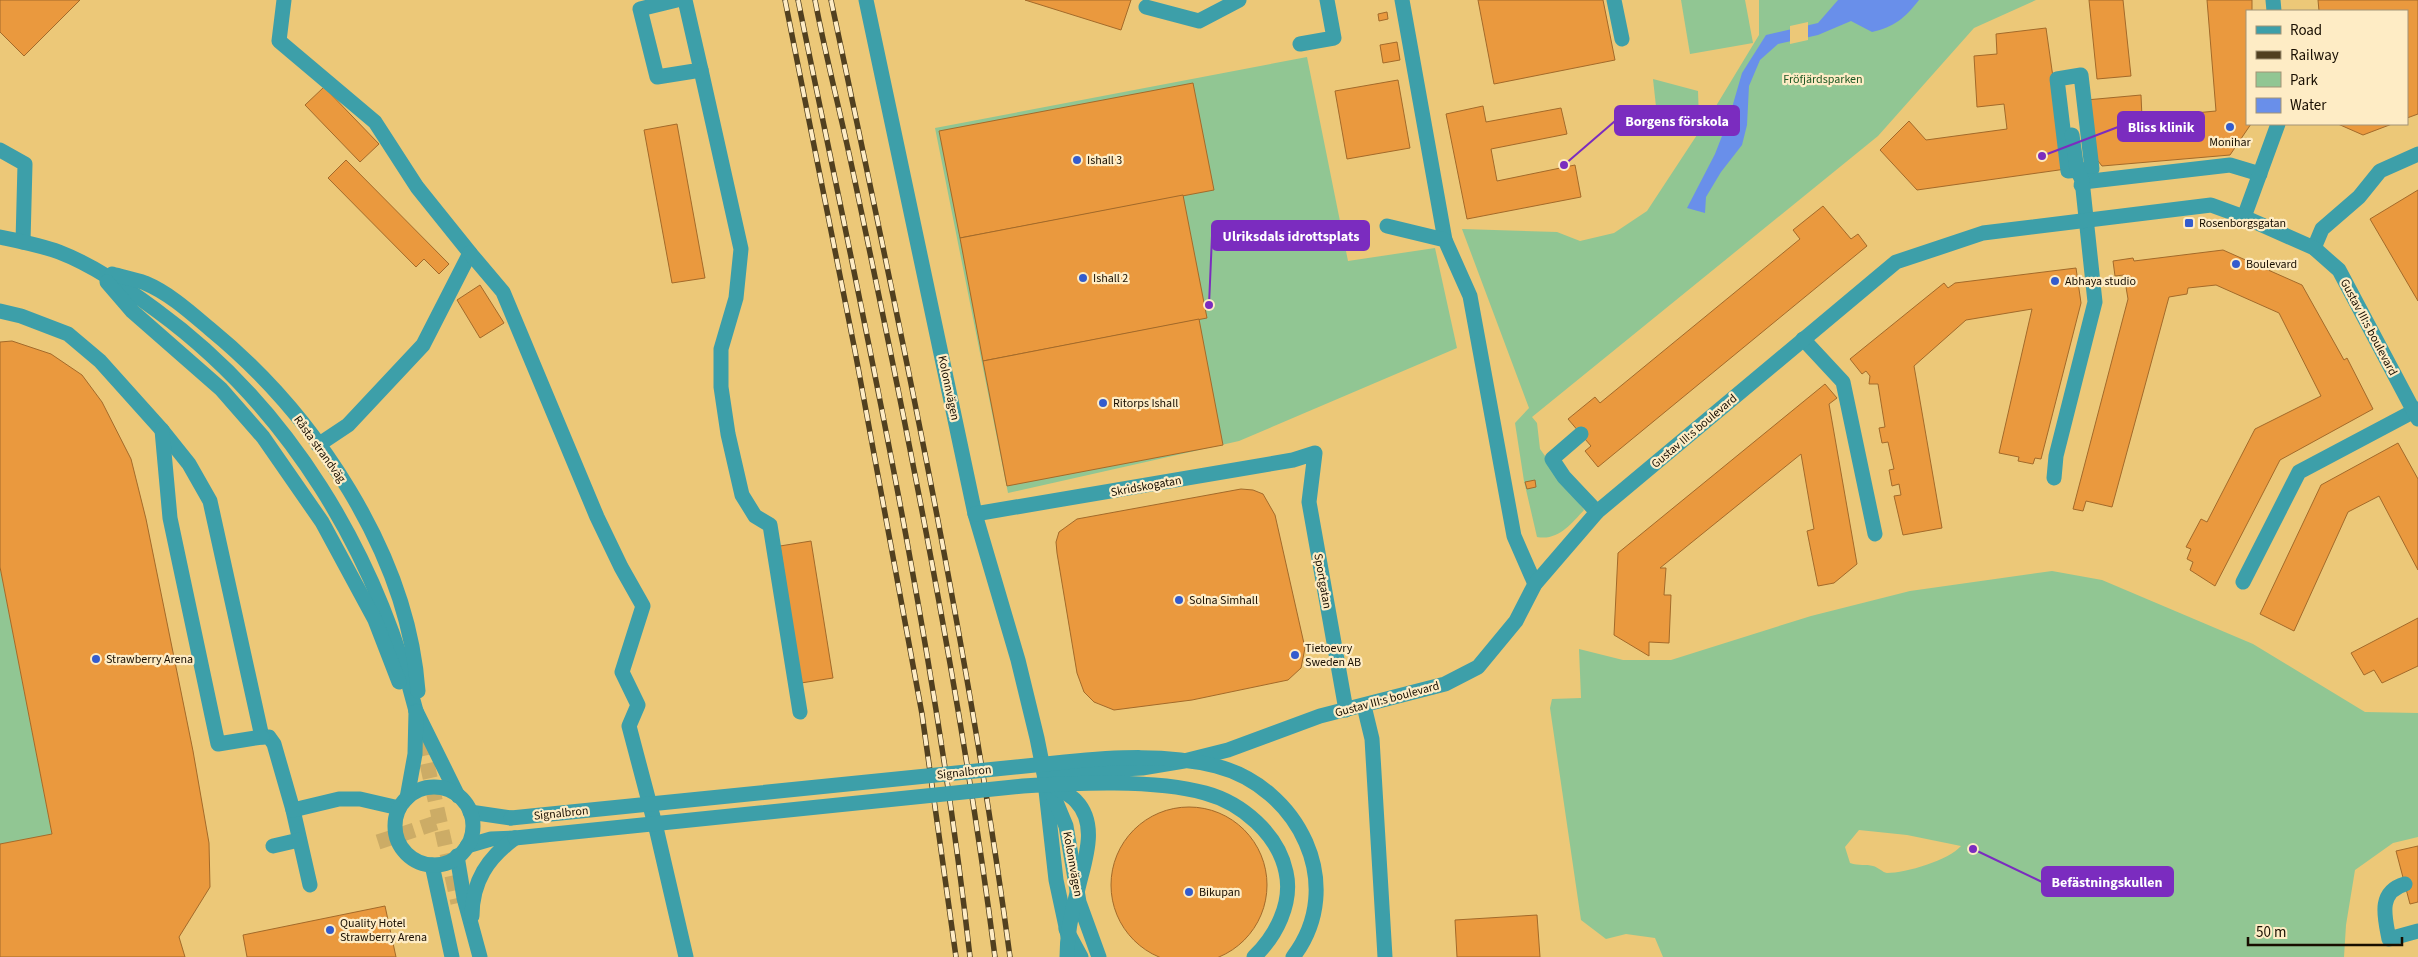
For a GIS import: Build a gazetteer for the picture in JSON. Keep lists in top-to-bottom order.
{
  "streets": {
    "street": [
      "Gustav III:s boulevard",
      "Kolonnvägen",
      "Råsta strandväg",
      "Skridskogatan",
      "Sportgatan",
      "Signalbron"
    ]
  },
  "crossings": [
    ["Gustav III:s boulevard", "Kolonnvägen"],
    ["Gustav III:s boulevard", "Sportgatan"],
    ["Gustav III:s boulevard", "Signalbron"],
    ["Kolonnvägen", "Skridskogatan"],
    ["Kolonnvägen", "Signalbron"],
    ["Råsta strandväg", "Signalbron"],
    ["Skridskogatan", "Sportgatan"]
  ],
  "parks": ["Fröfjärdsparken"],
  "places": {
    "other": [
      "Monihar",
      "Bliss klinik",
      "Ishall 3",
      "Borgens förskola",
      "Boulevard",
      "Ishall 2",
      "Abhaya studio",
      "Ulriksdals idrottsplats",
      "Ritorps Ishall",
      "Solna Simhall",
      "Tietoevry Sweden AB",
      "Strawberry Arena",
      "Befästningskullen",
      "Bikupan",
      "Quality Hotel Strawberry Arena"
    ],
    "transit": ["Rosenborgsgatan"]
  },
  "legend": [
    "Road",
    "Railway",
    "Park",
    "Water"
  ],
  "scale_bar": "50 m"
}
